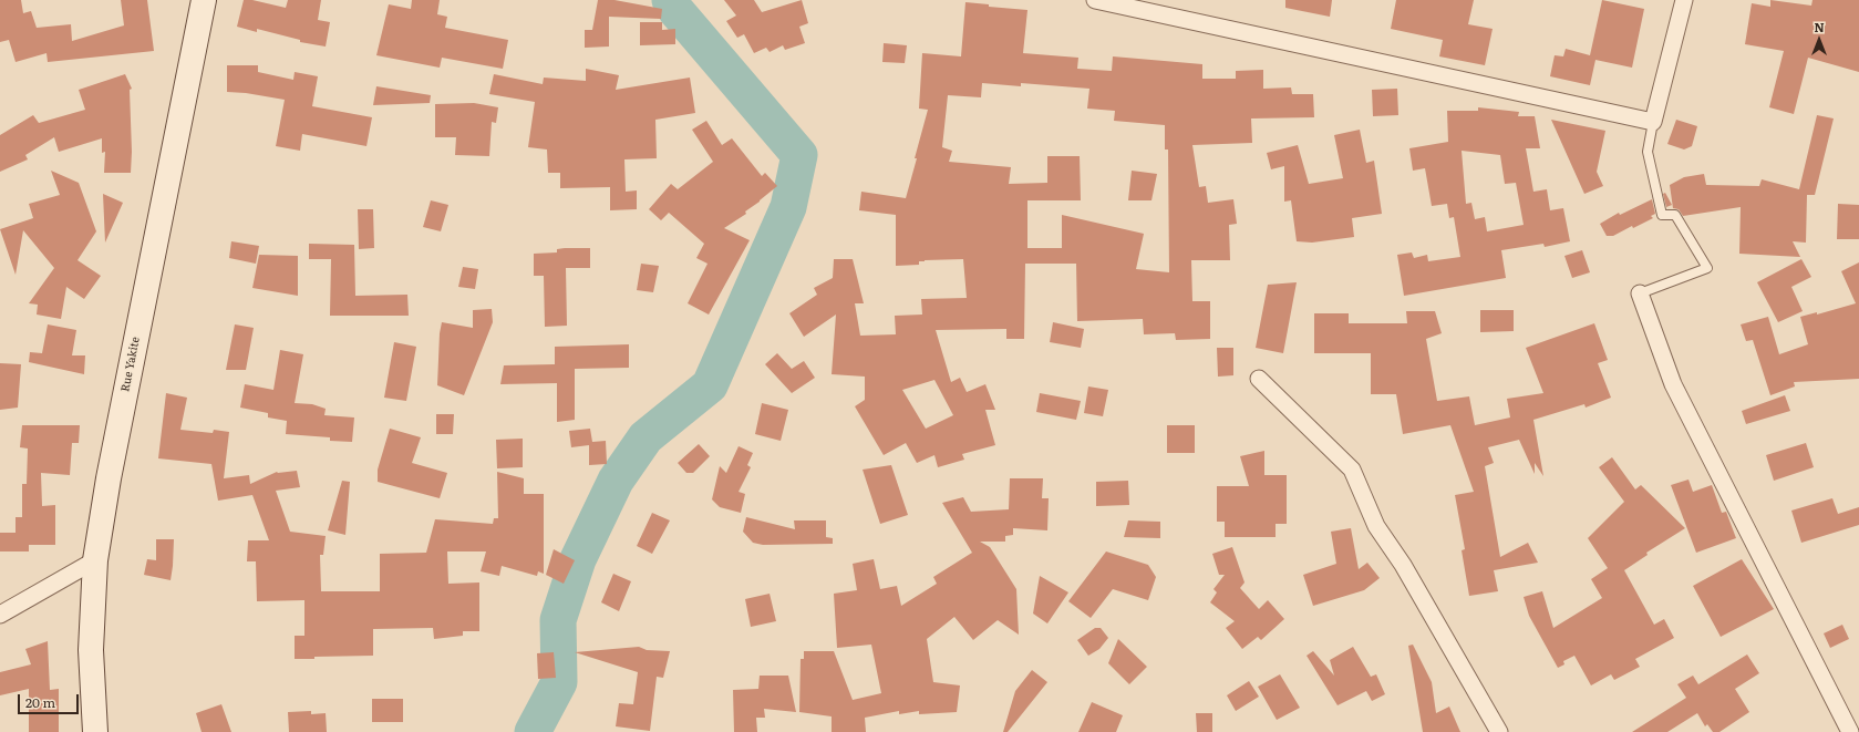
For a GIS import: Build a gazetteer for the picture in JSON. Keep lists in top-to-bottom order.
{
  "streets": {
    "main road": ["Rue Yakite"]
  },
  "scale_bar": "20 m",
  "north": "top"
}
